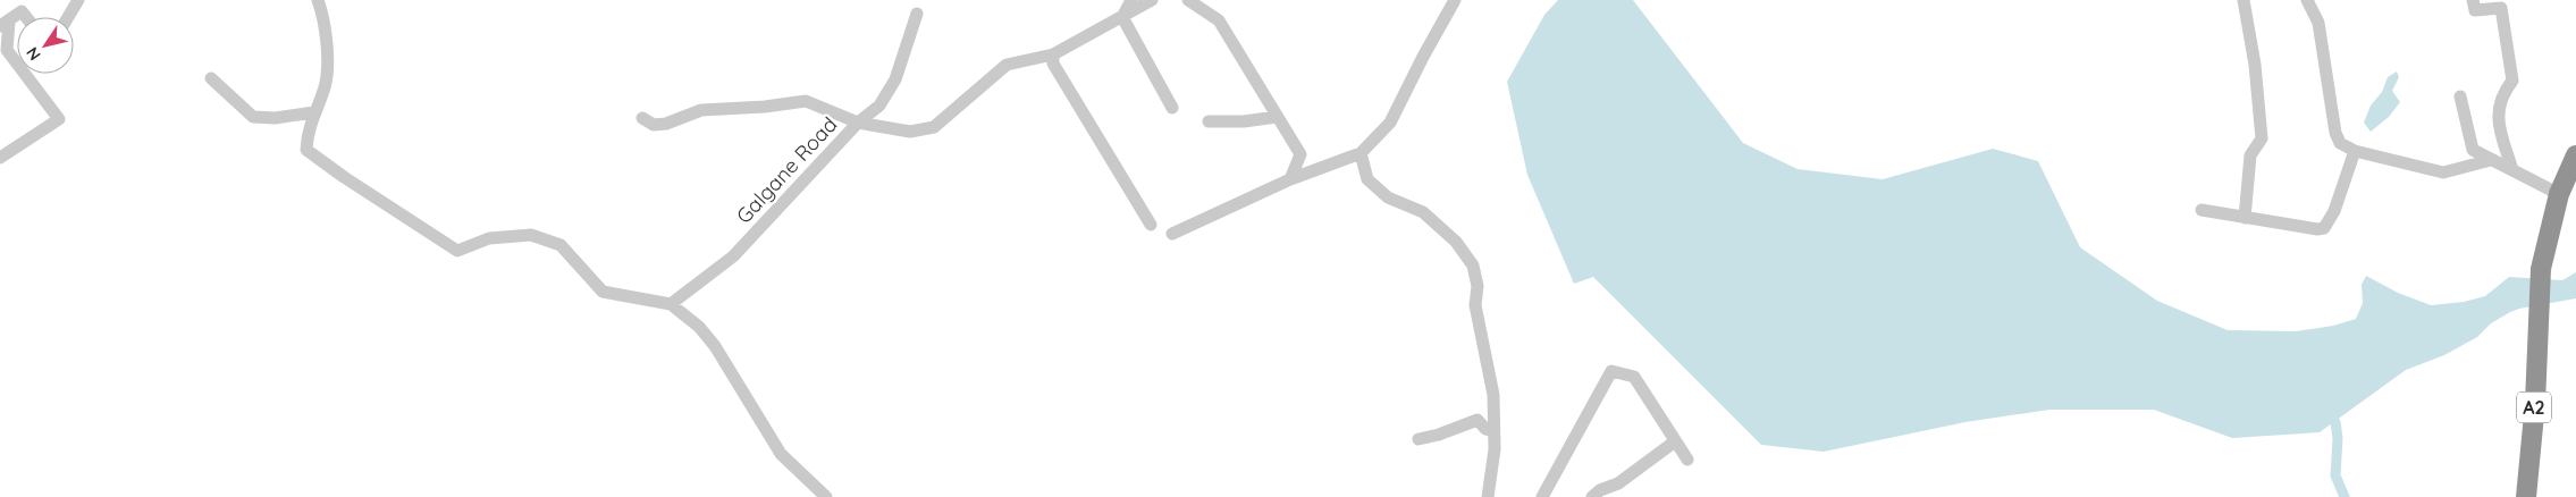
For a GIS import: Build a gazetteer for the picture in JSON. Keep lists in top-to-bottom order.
{
  "streets": {
    "highway": ["A2"],
    "street": ["Galgane Road"]
  },
  "north": "bottom left"
}
